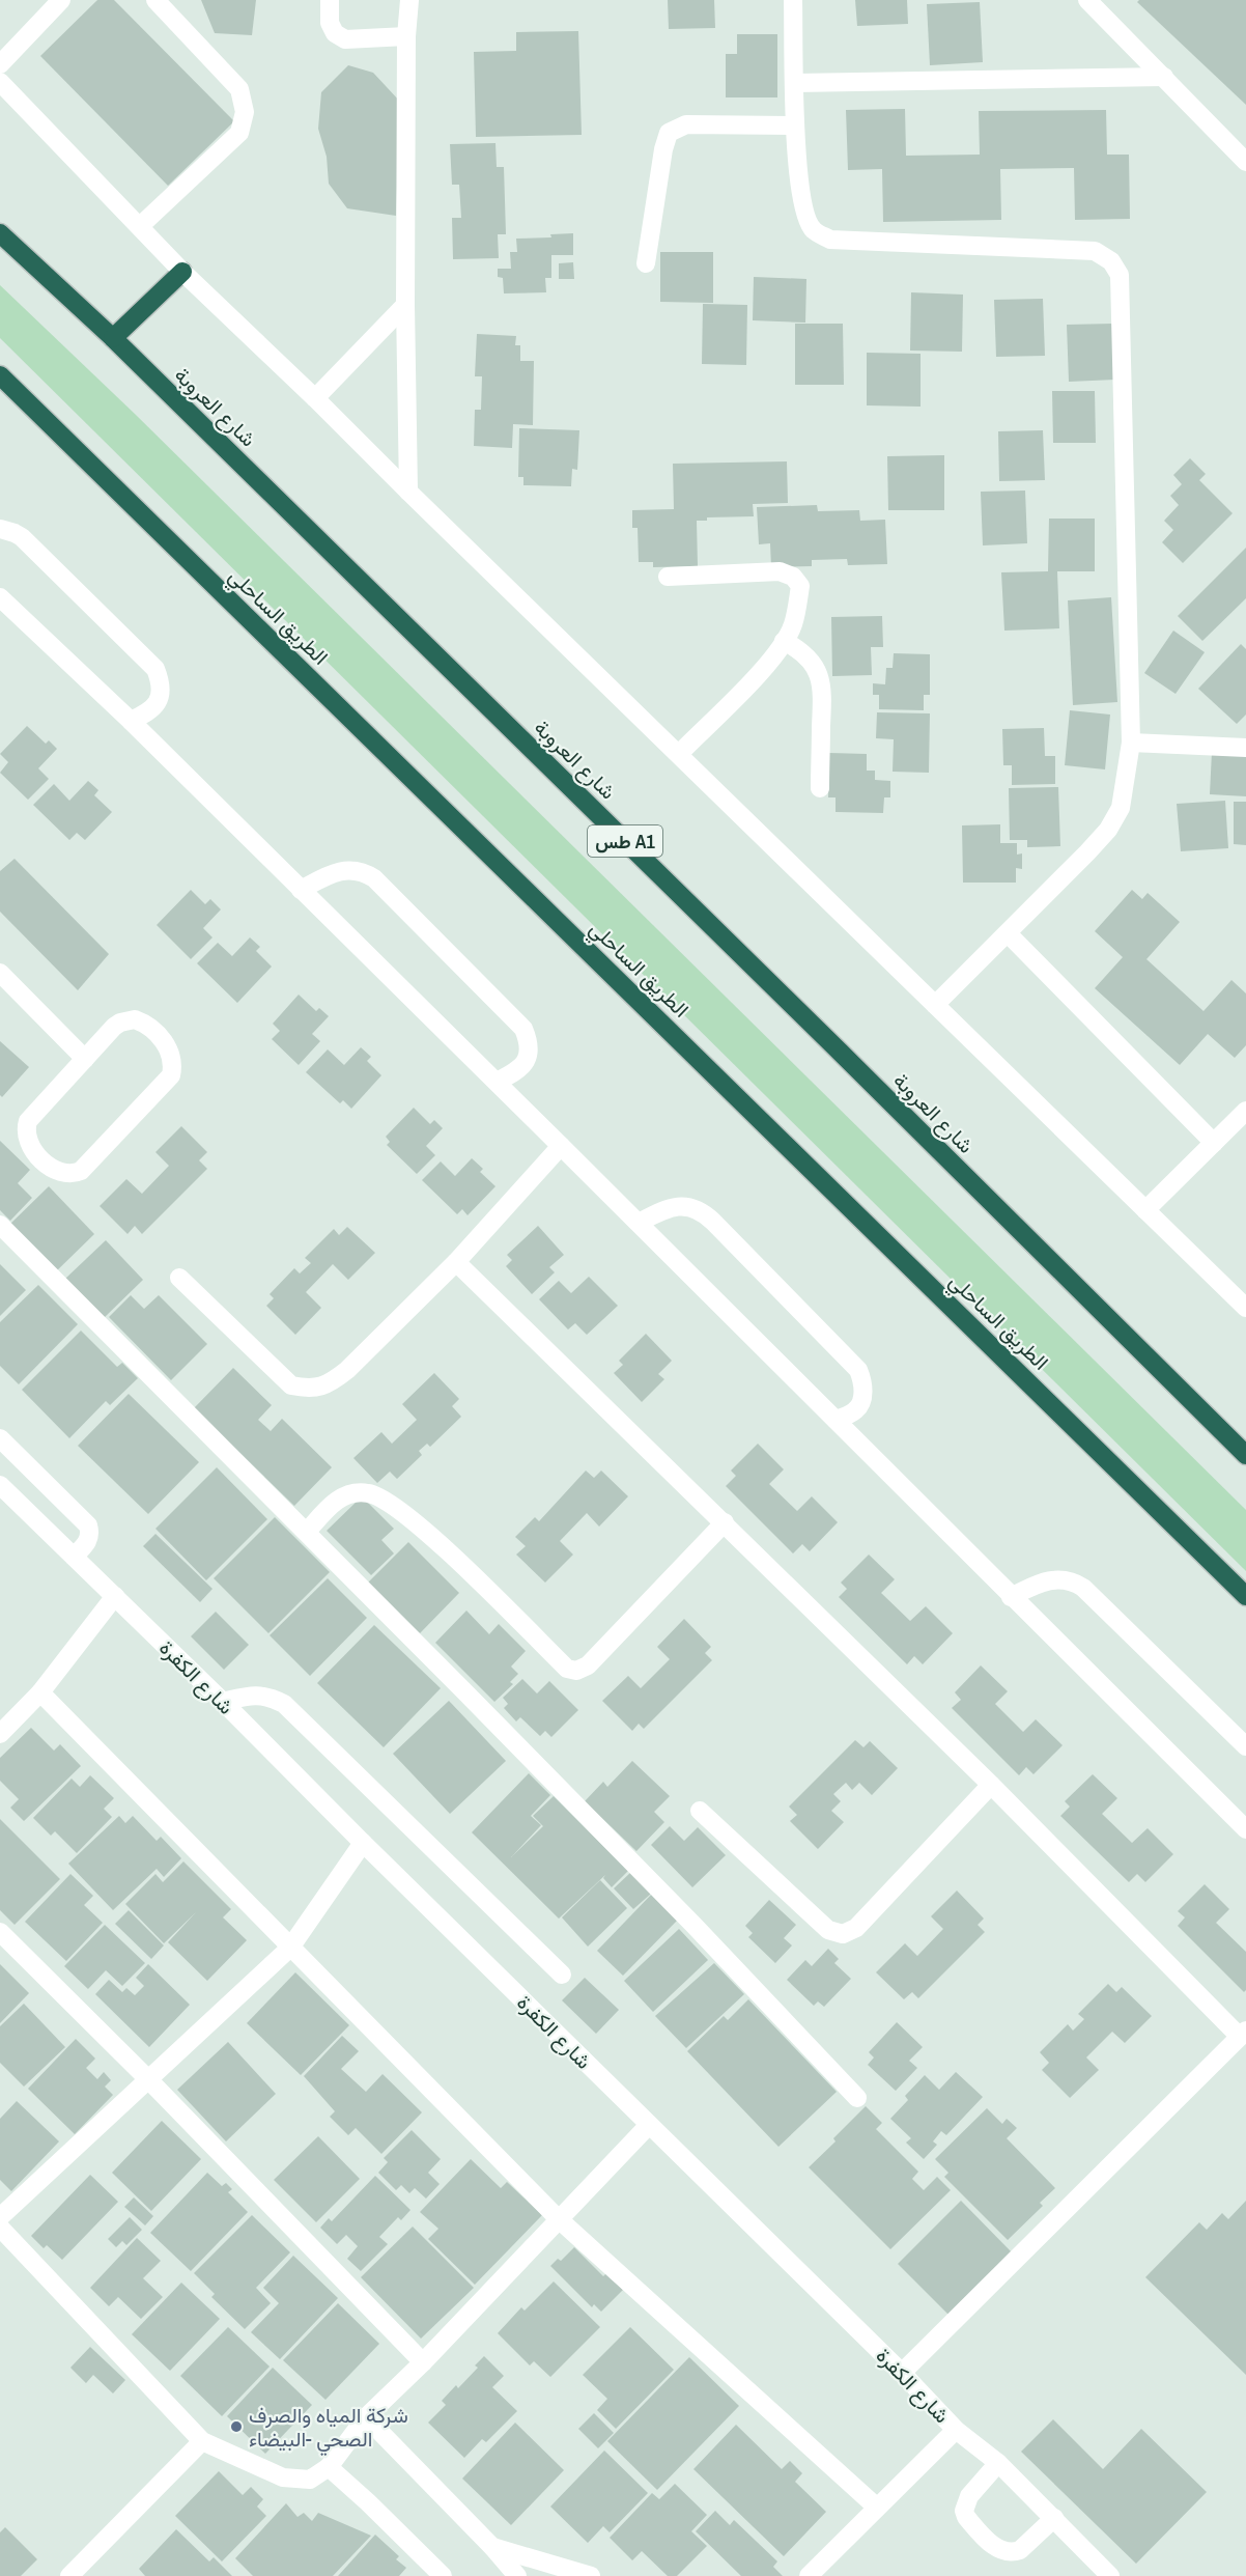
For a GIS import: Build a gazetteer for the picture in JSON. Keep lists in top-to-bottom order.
{
  "streets": {
    "highway": ["شارع العروبة", "الطريق الساحلي", "طس A1"],
    "street": ["شارع الكفرة"]
  },
  "places": ["شركة المياه والصرف الصحي -البيضاء"]
}
